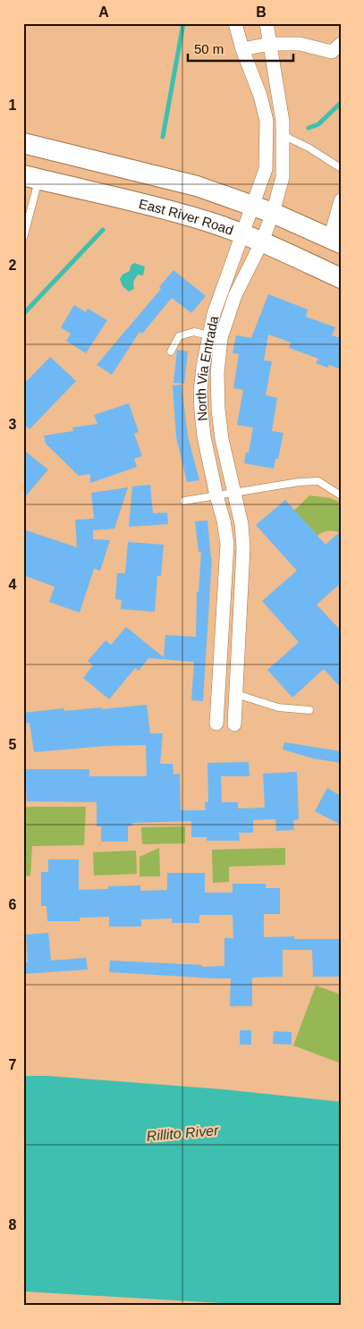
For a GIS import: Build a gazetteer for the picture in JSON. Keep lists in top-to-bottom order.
{
  "streets": {
    "main road": ["East River Road"],
    "street": ["North Via Entrada"]
  },
  "crossings": [
    ["East River Road", "North Via Entrada"]
  ],
  "water": ["Rillito River"],
  "scale_bar": "50 m",
  "grid": {
    "columns": ["A", "B"],
    "rows": [
      "1",
      "2",
      "3",
      "4",
      "5",
      "6",
      "7",
      "8"
    ]
  }
}
